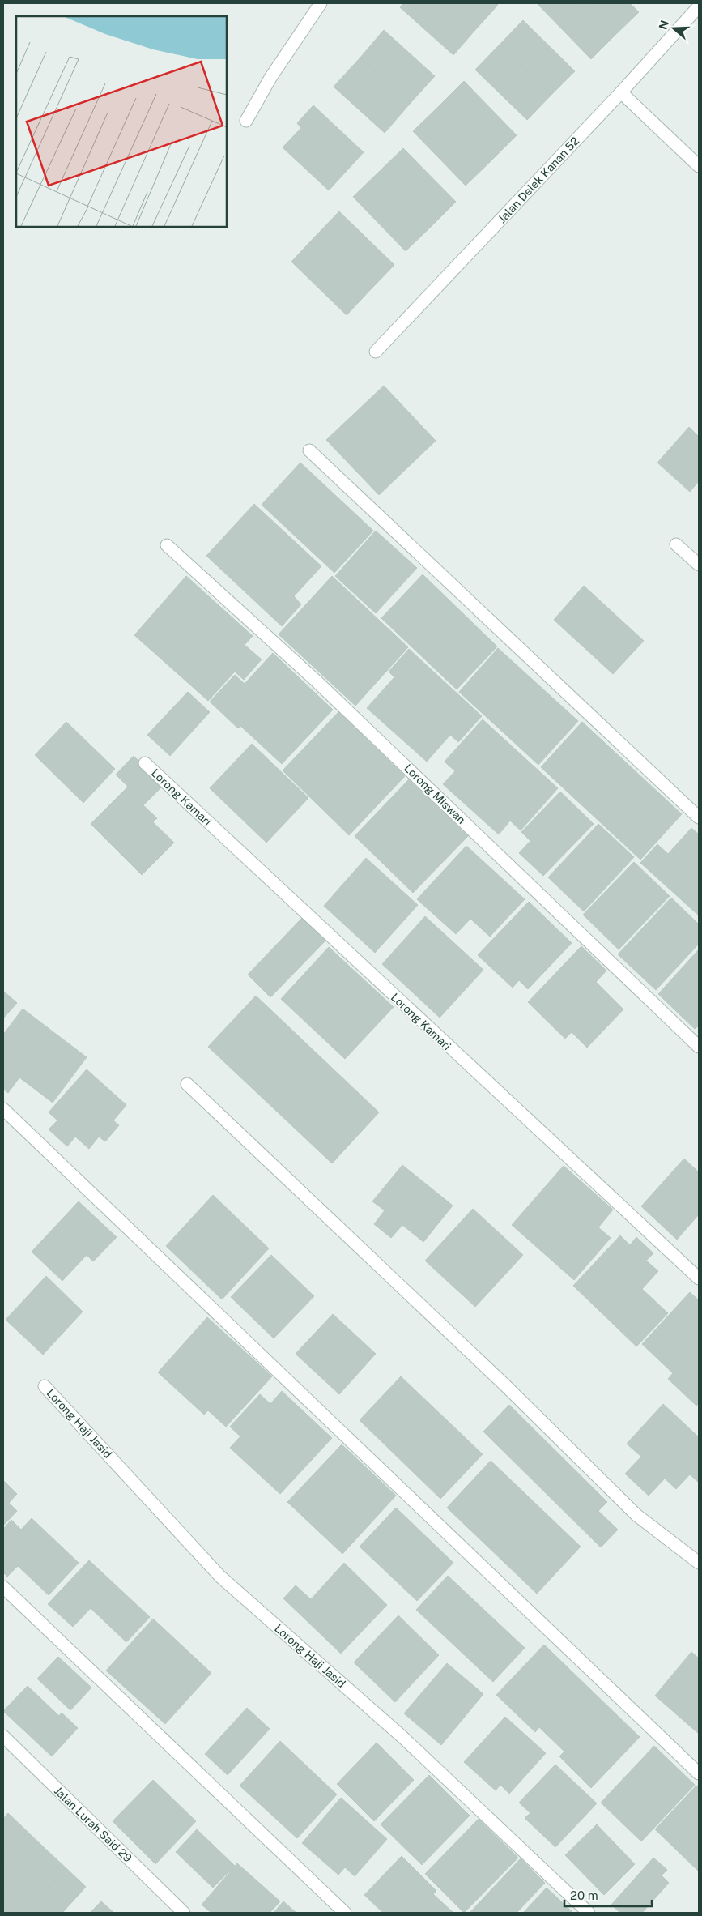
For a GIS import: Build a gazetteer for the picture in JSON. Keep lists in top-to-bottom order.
{
  "streets": {
    "street": [
      "Jalan Delek Kanan 52",
      "Lorong Miswan",
      "Lorong Kamari",
      "Lorong Haji Jasid",
      "Jalan Lurah Said 29"
    ]
  },
  "scale_bar": "20 m",
  "north": "left"
}
